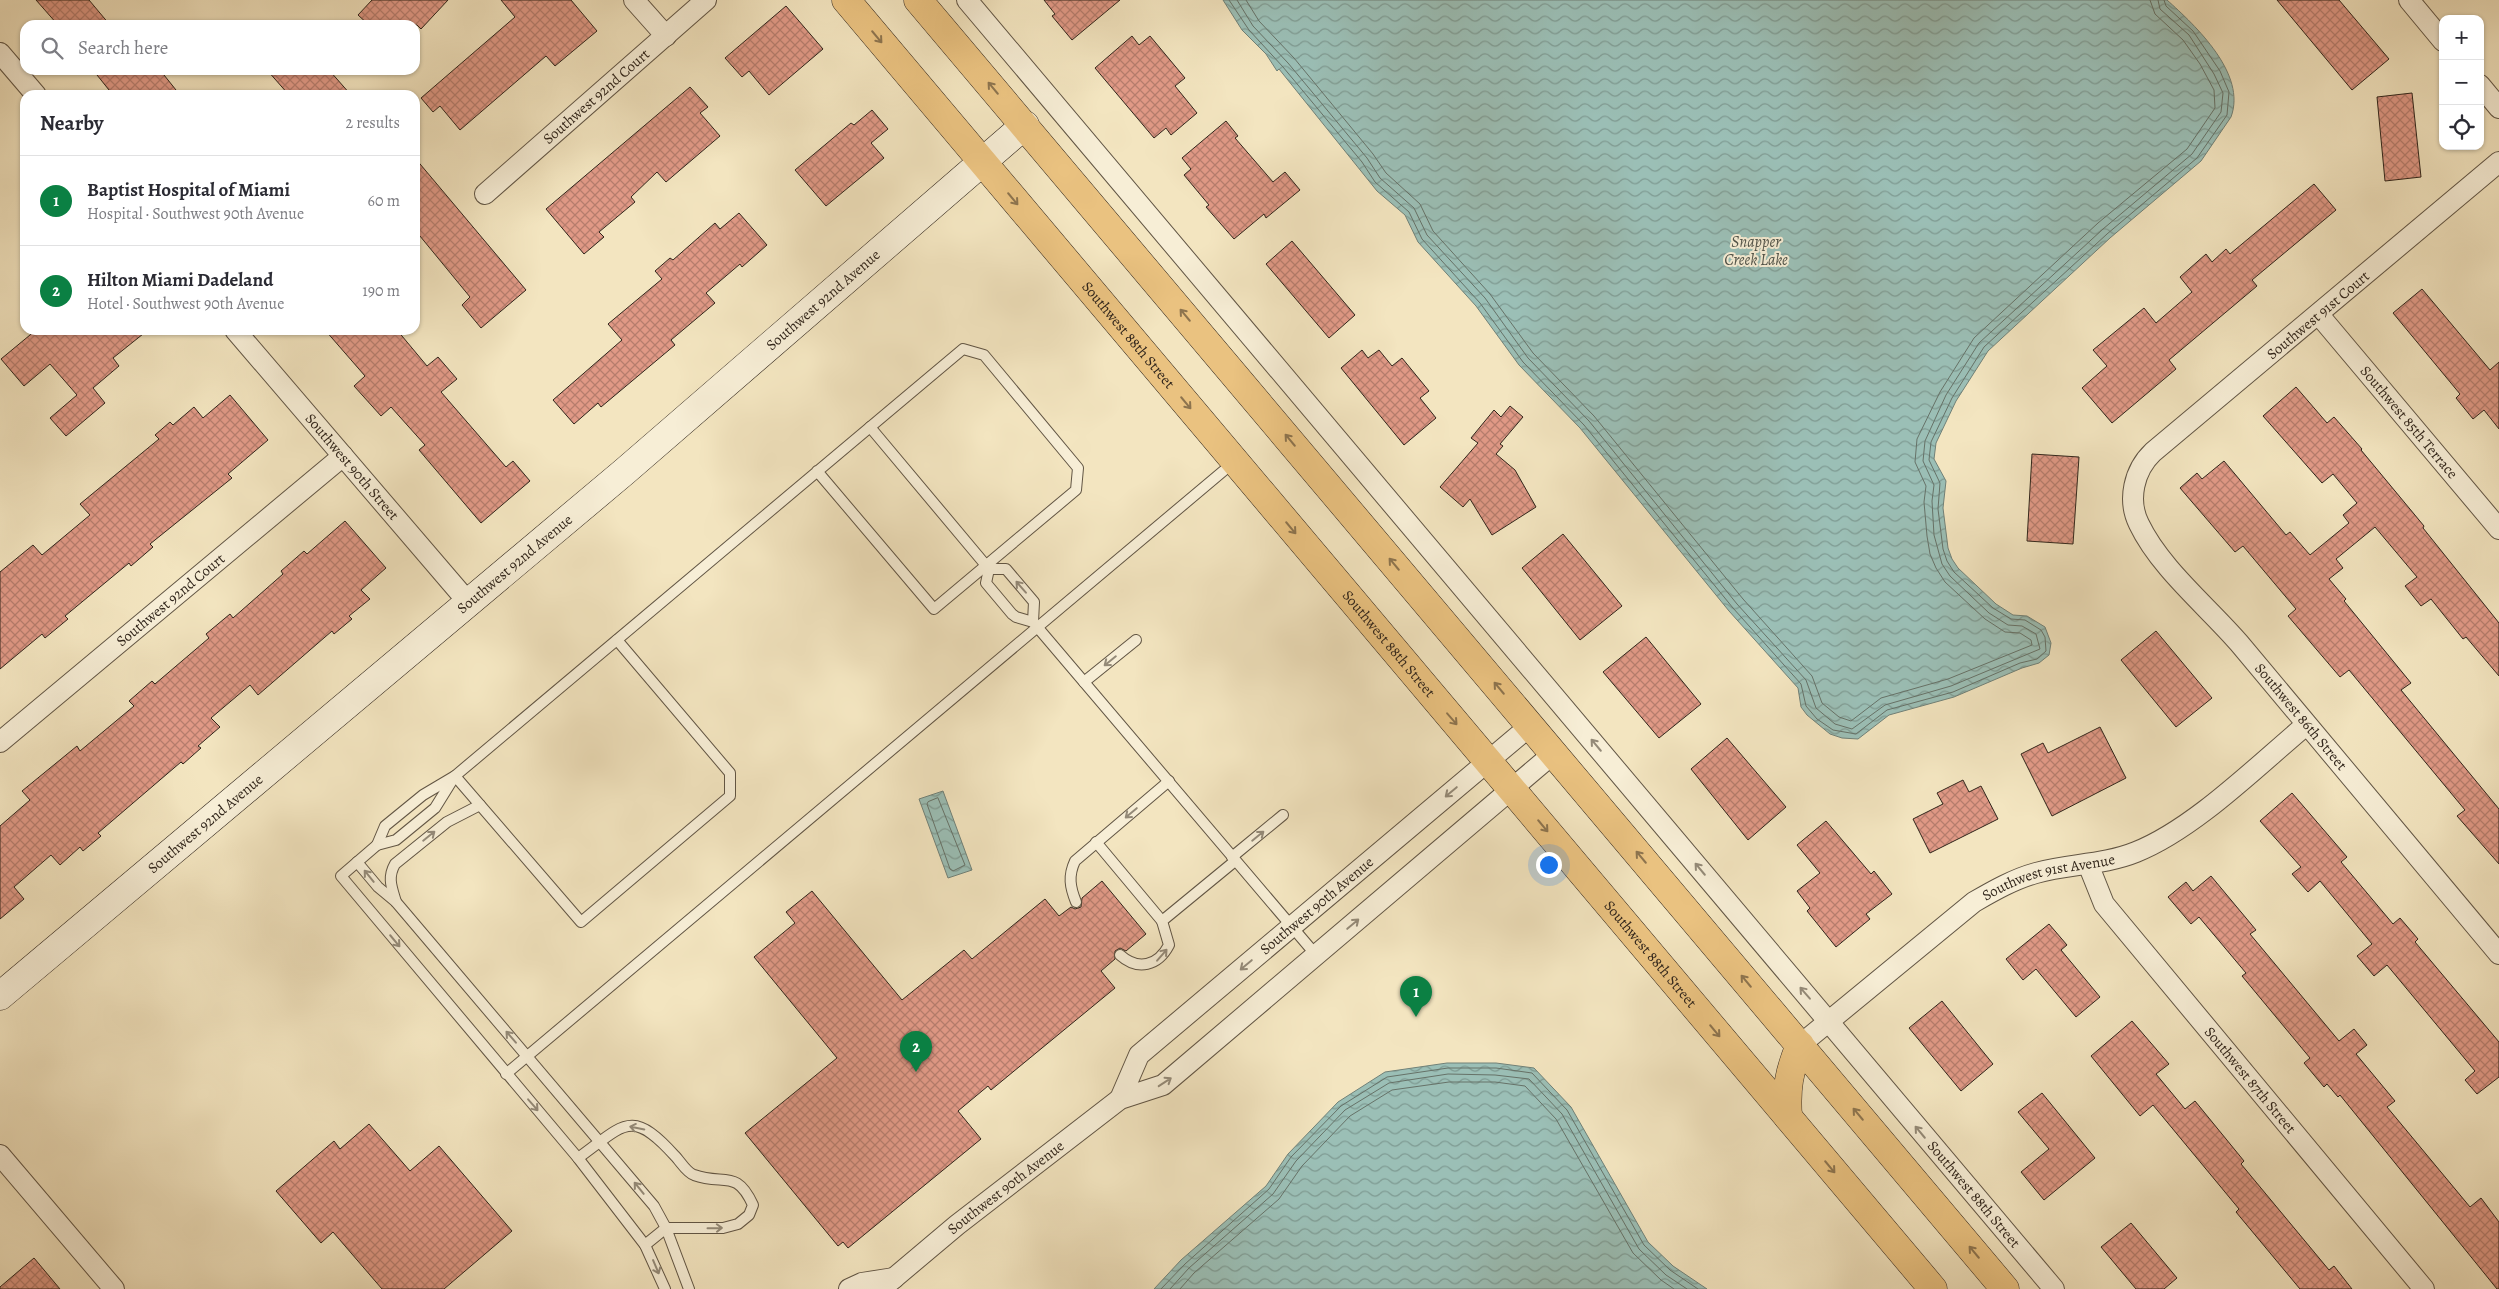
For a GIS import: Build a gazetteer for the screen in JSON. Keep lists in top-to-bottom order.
{
  "streets": {
    "main road": ["Southwest 88th Street"],
    "street": [
      "Southwest 92nd Court",
      "Southwest 92nd Avenue",
      "Southwest 91st Court",
      "Southwest 85th Terrace",
      "Southwest 90th Street",
      "Southwest 86th Street",
      "Southwest 91st Avenue",
      "Southwest 90th Avenue",
      "Southwest 87th Street"
    ]
  },
  "crossings": [
    ["Southwest 92nd Court", "Southwest 90th Street"],
    ["Southwest 92nd Avenue", "Southwest 88th Street"],
    ["Southwest 92nd Avenue", "Southwest 90th Street"],
    ["Southwest 91st Court", "Southwest 85th Terrace"],
    ["Southwest 91st Court", "Southwest 86th Street"],
    ["Southwest 88th Street", "Southwest 91st Avenue"],
    ["Southwest 88th Street", "Southwest 90th Avenue"],
    ["Southwest 86th Street", "Southwest 91st Avenue"],
    ["Southwest 91st Avenue", "Southwest 87th Street"]
  ],
  "water": ["Snapper Creek Lake"],
  "page": {
    "map_buttons": ["+", "−"],
    "search": "Search here",
    "heading": ["Nearby", "2 results"],
    "list": [
      {
        "mark": "1",
        "name": "Baptist Hospital of Miami",
        "note": "Hospital · Southwest 90th Avenue",
        "value": "60 m"
      },
      {
        "mark": "2",
        "name": "Hilton Miami Dadeland",
        "note": "Hotel · Southwest 90th Avenue",
        "value": "190 m"
      }
    ],
    "pins": ["1", "2"]
  }
}
